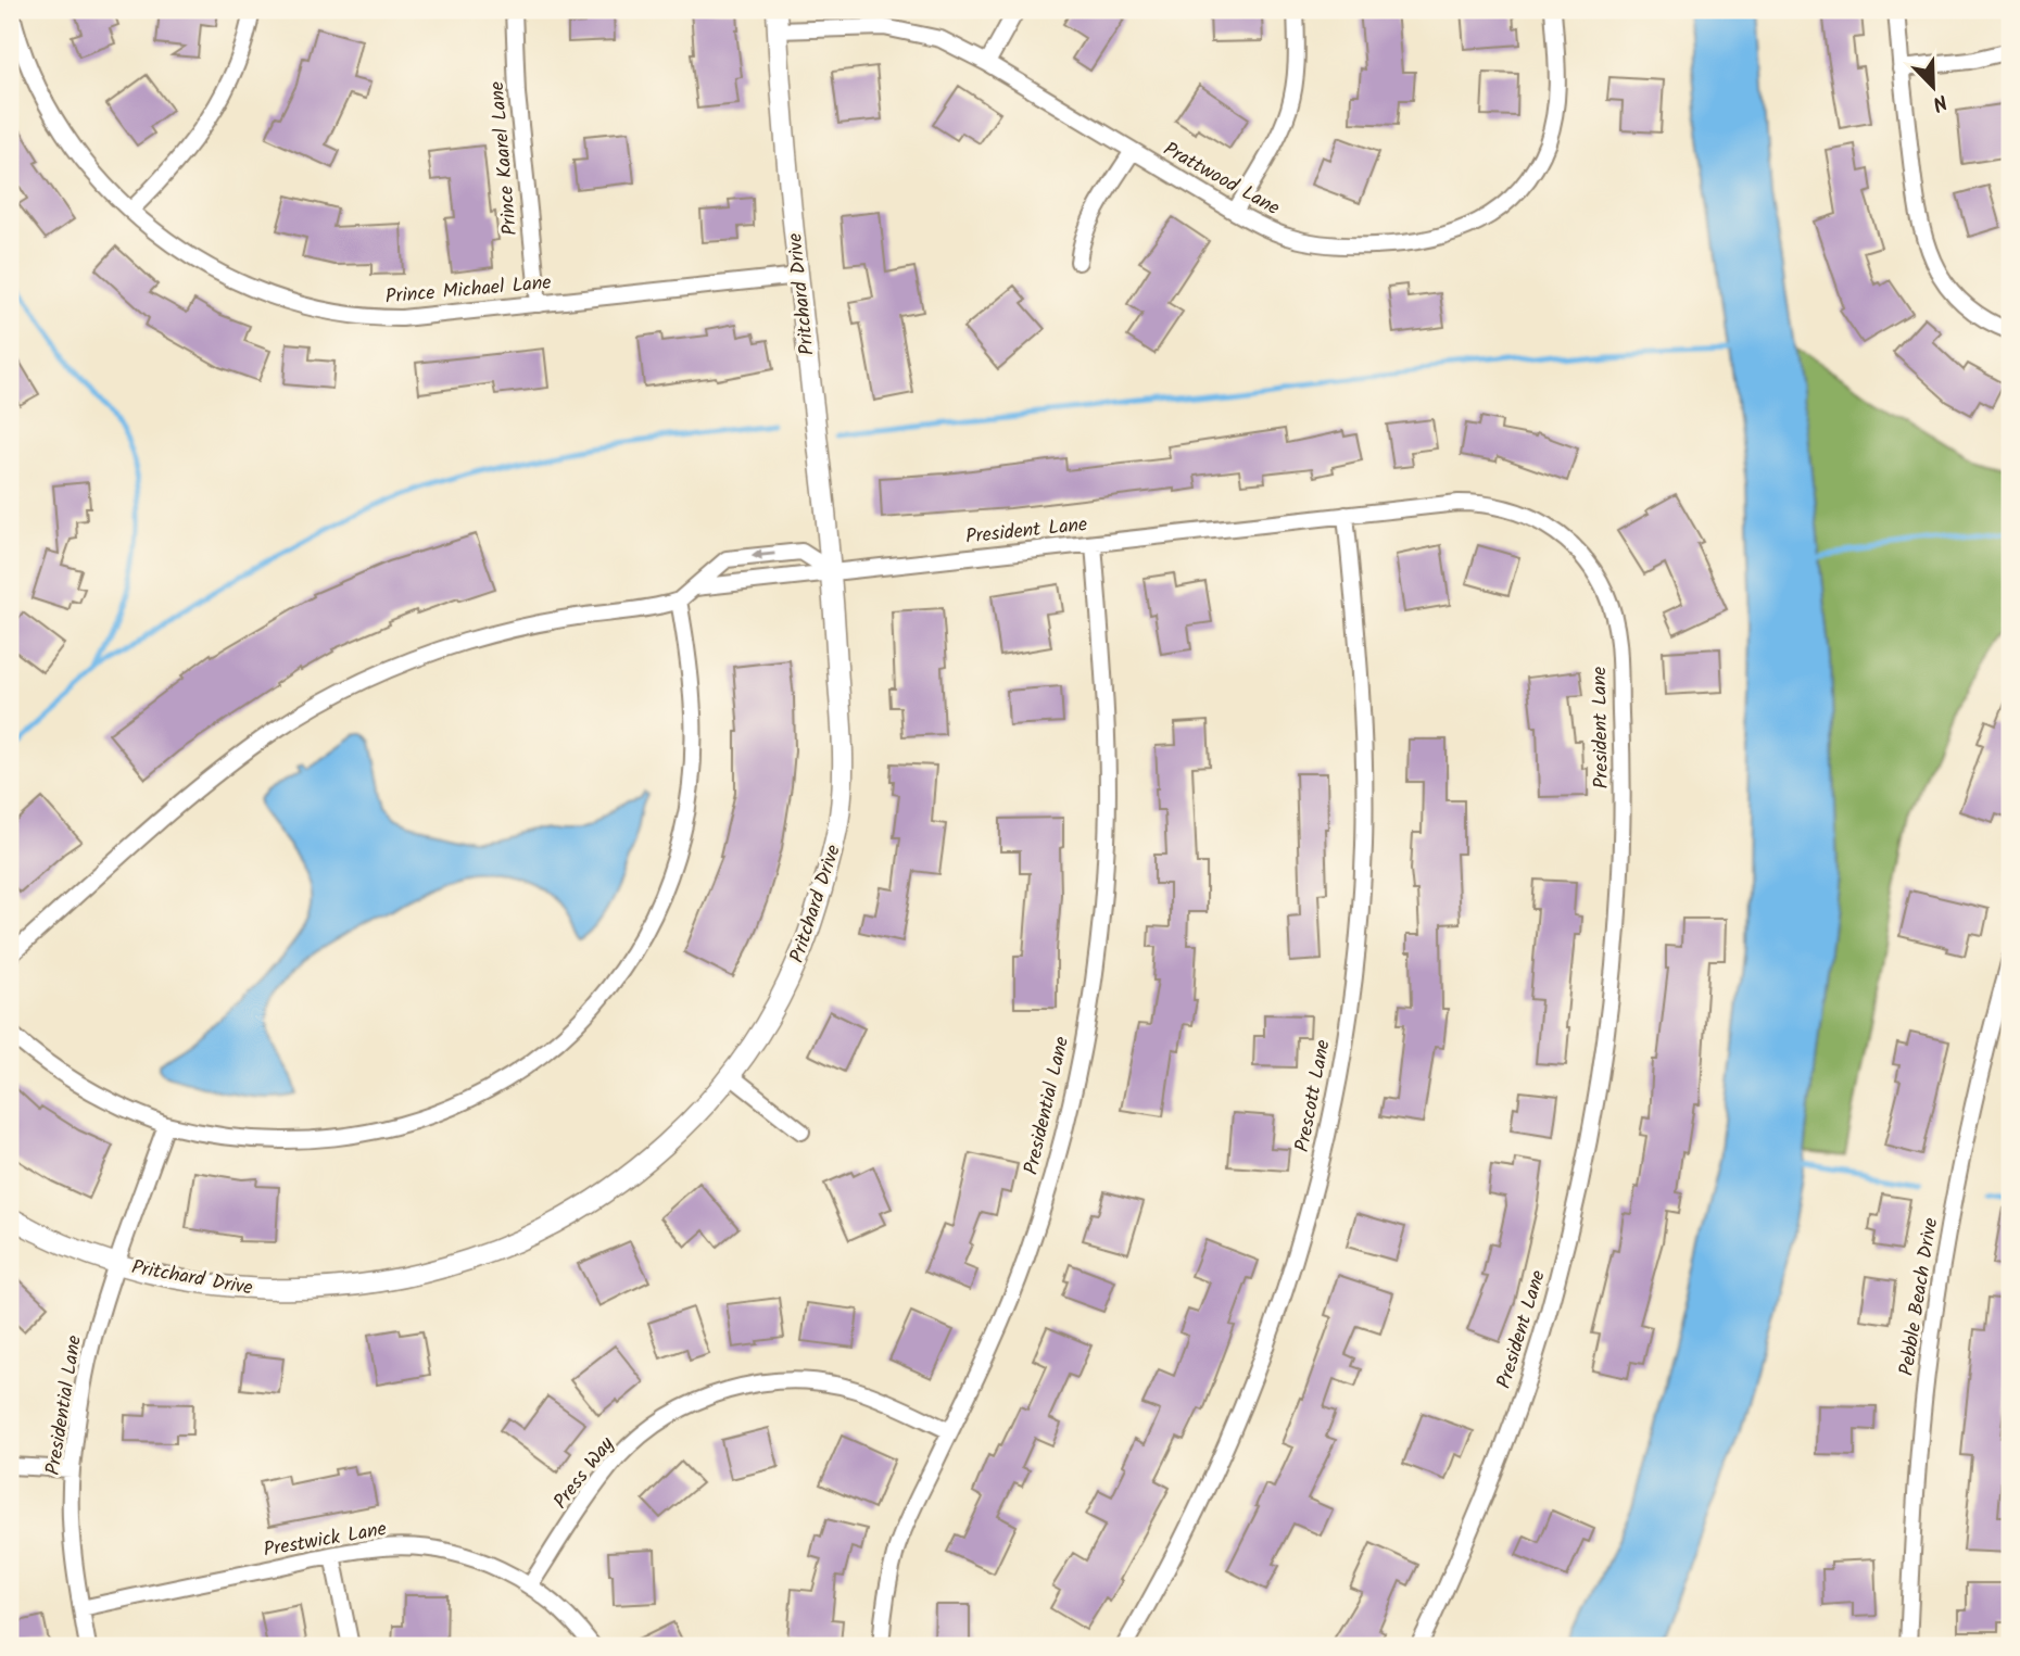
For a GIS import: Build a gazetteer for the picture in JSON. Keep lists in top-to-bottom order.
{
  "streets": {
    "street": [
      "Prince Kaarel Lane",
      "Prattwood Lane",
      "Prince Michael Lane",
      "Pritchard Drive",
      "President Lane",
      "Prescott Lane",
      "Presidential Lane",
      "Pebble Beach Drive",
      "Press Way",
      "Prestwick Lane"
    ]
  },
  "crossings": [
    ["Prince Kaarel Lane", "Prince Michael Lane"],
    ["Prattwood Lane", "Pritchard Drive"],
    ["Prince Michael Lane", "Pritchard Drive"],
    ["Pritchard Drive", "President Lane"],
    ["Pritchard Drive", "Presidential Lane"],
    ["President Lane", "Prescott Lane"],
    ["President Lane", "Presidential Lane"],
    ["Presidential Lane", "Press Way"],
    ["Presidential Lane", "Prestwick Lane"],
    ["Press Way", "Prestwick Lane"]
  ],
  "north": "bottom right"
}
